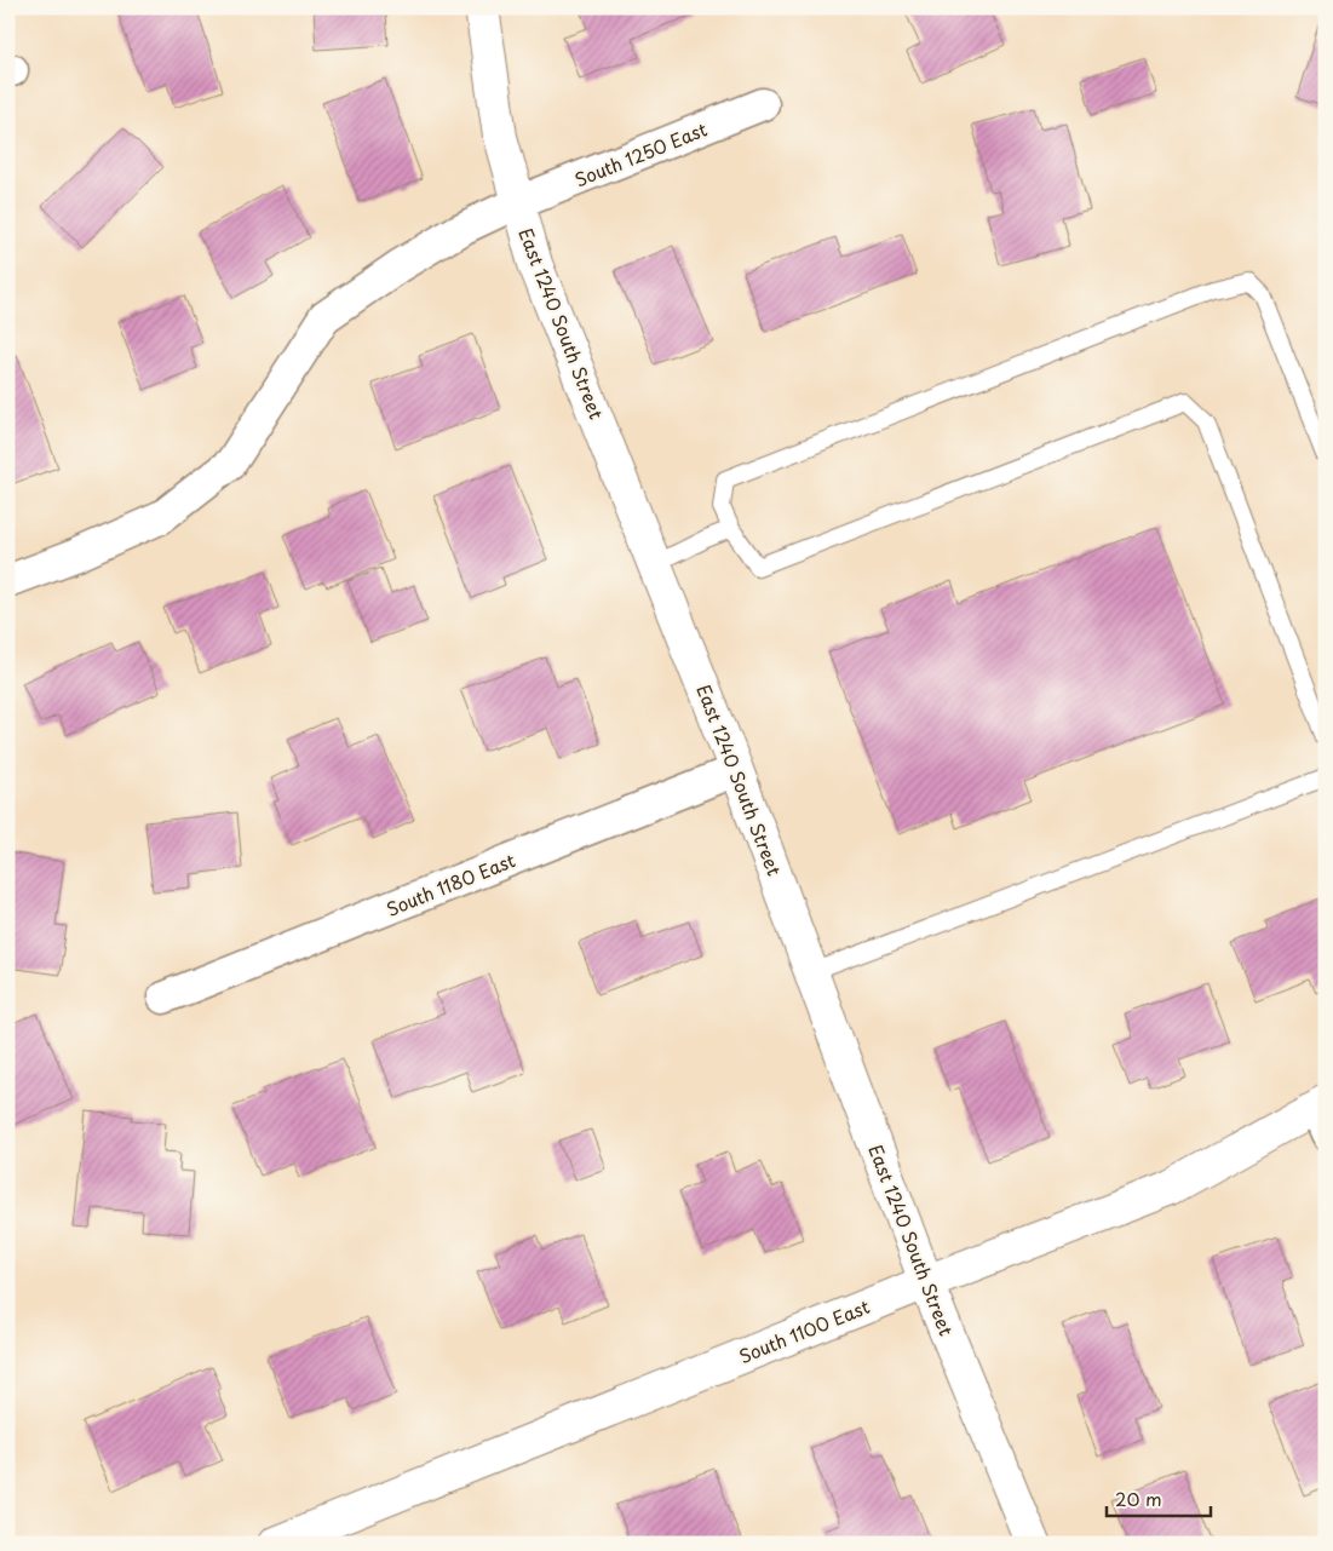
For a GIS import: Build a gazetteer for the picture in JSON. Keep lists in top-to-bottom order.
{
  "streets": {
    "street": [
      "South 1250 East",
      "East 1240 South Street",
      "South 1180 East",
      "South 1100 East"
    ]
  },
  "crossings": [
    ["South 1250 East", "East 1240 South Street"],
    ["East 1240 South Street", "South 1180 East"],
    ["East 1240 South Street", "South 1100 East"]
  ],
  "scale_bar": "20 m"
}
